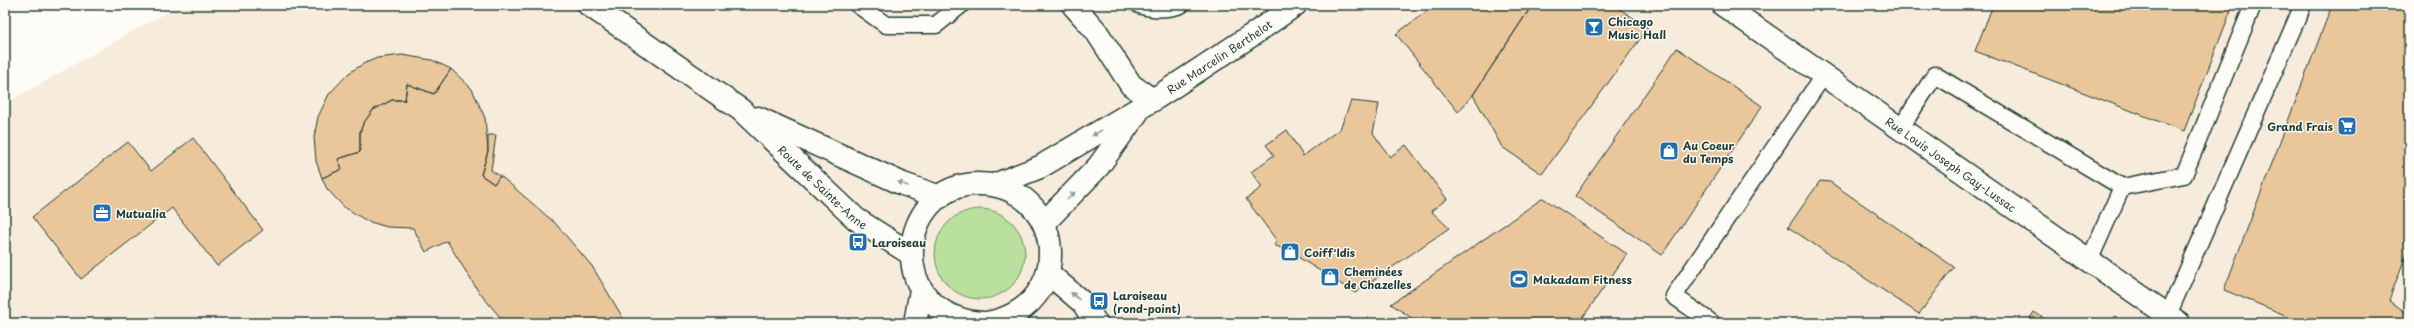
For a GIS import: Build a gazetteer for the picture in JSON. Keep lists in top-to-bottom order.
{
  "streets": {
    "street": ["Rue Marcelin Berthelot", "Rue Louis Joseph Gay-Lussac", "Route de Sainte-Anne"]
  },
  "crossings": [
    ["Rue Marcelin Berthelot", "Route de Sainte-Anne"]
  ],
  "places": {
    "bar": ["Chicago Music Hall"],
    "supermarket": ["Grand Frais"],
    "shop": ["Au Coeur du Temps", "Coiff'Idis", "Cheminées de Chazelles"],
    "office": ["Mutualia"],
    "bus stop": ["Laroiseau", "Laroiseau (rond-point)"],
    "sports": ["Makadam Fitness"]
  }
}
